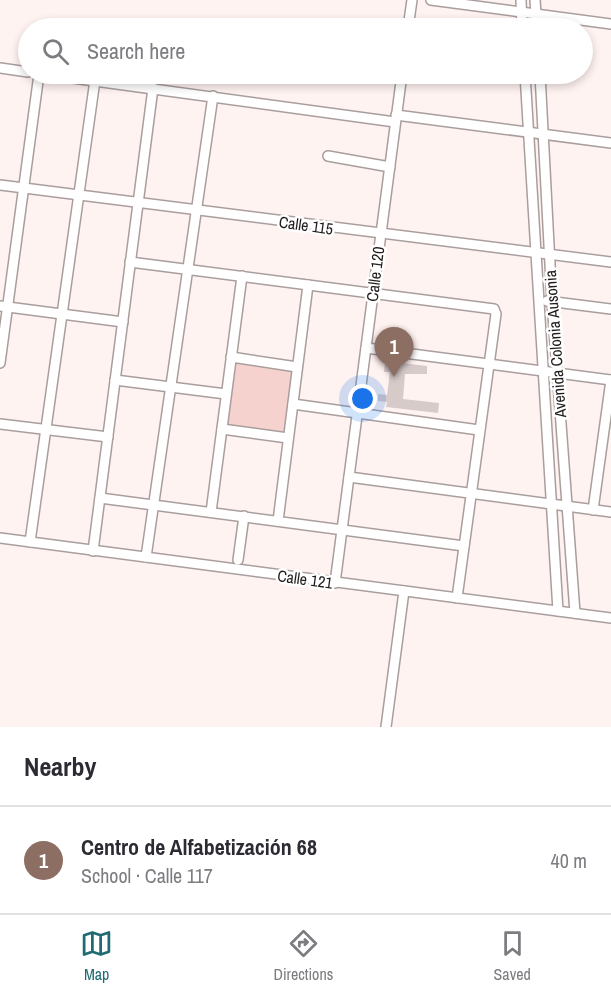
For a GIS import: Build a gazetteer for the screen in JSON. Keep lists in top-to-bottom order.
{
  "streets": {
    "street": [
      "Calle 115",
      "Calle 120",
      "Avenida Colonia Ausonia",
      "Calle 121"
    ]
  },
  "crossings": [
    ["Calle 115", "Calle 120"],
    ["Calle 115", "Avenida Colonia Ausonia"],
    ["Calle 120", "Calle 121"],
    ["Avenida Colonia Ausonia", "Calle 121"]
  ],
  "page": {
    "search": "Search here",
    "pins": "1",
    "heading": "Nearby",
    "list": [
      {
        "mark": "1",
        "name": "Centro de Alfabetización 68",
        "note": "School · Calle 117",
        "value": "40 m"
      }
    ],
    "nav": ["Map", "Directions", "Saved"]
  }
}
